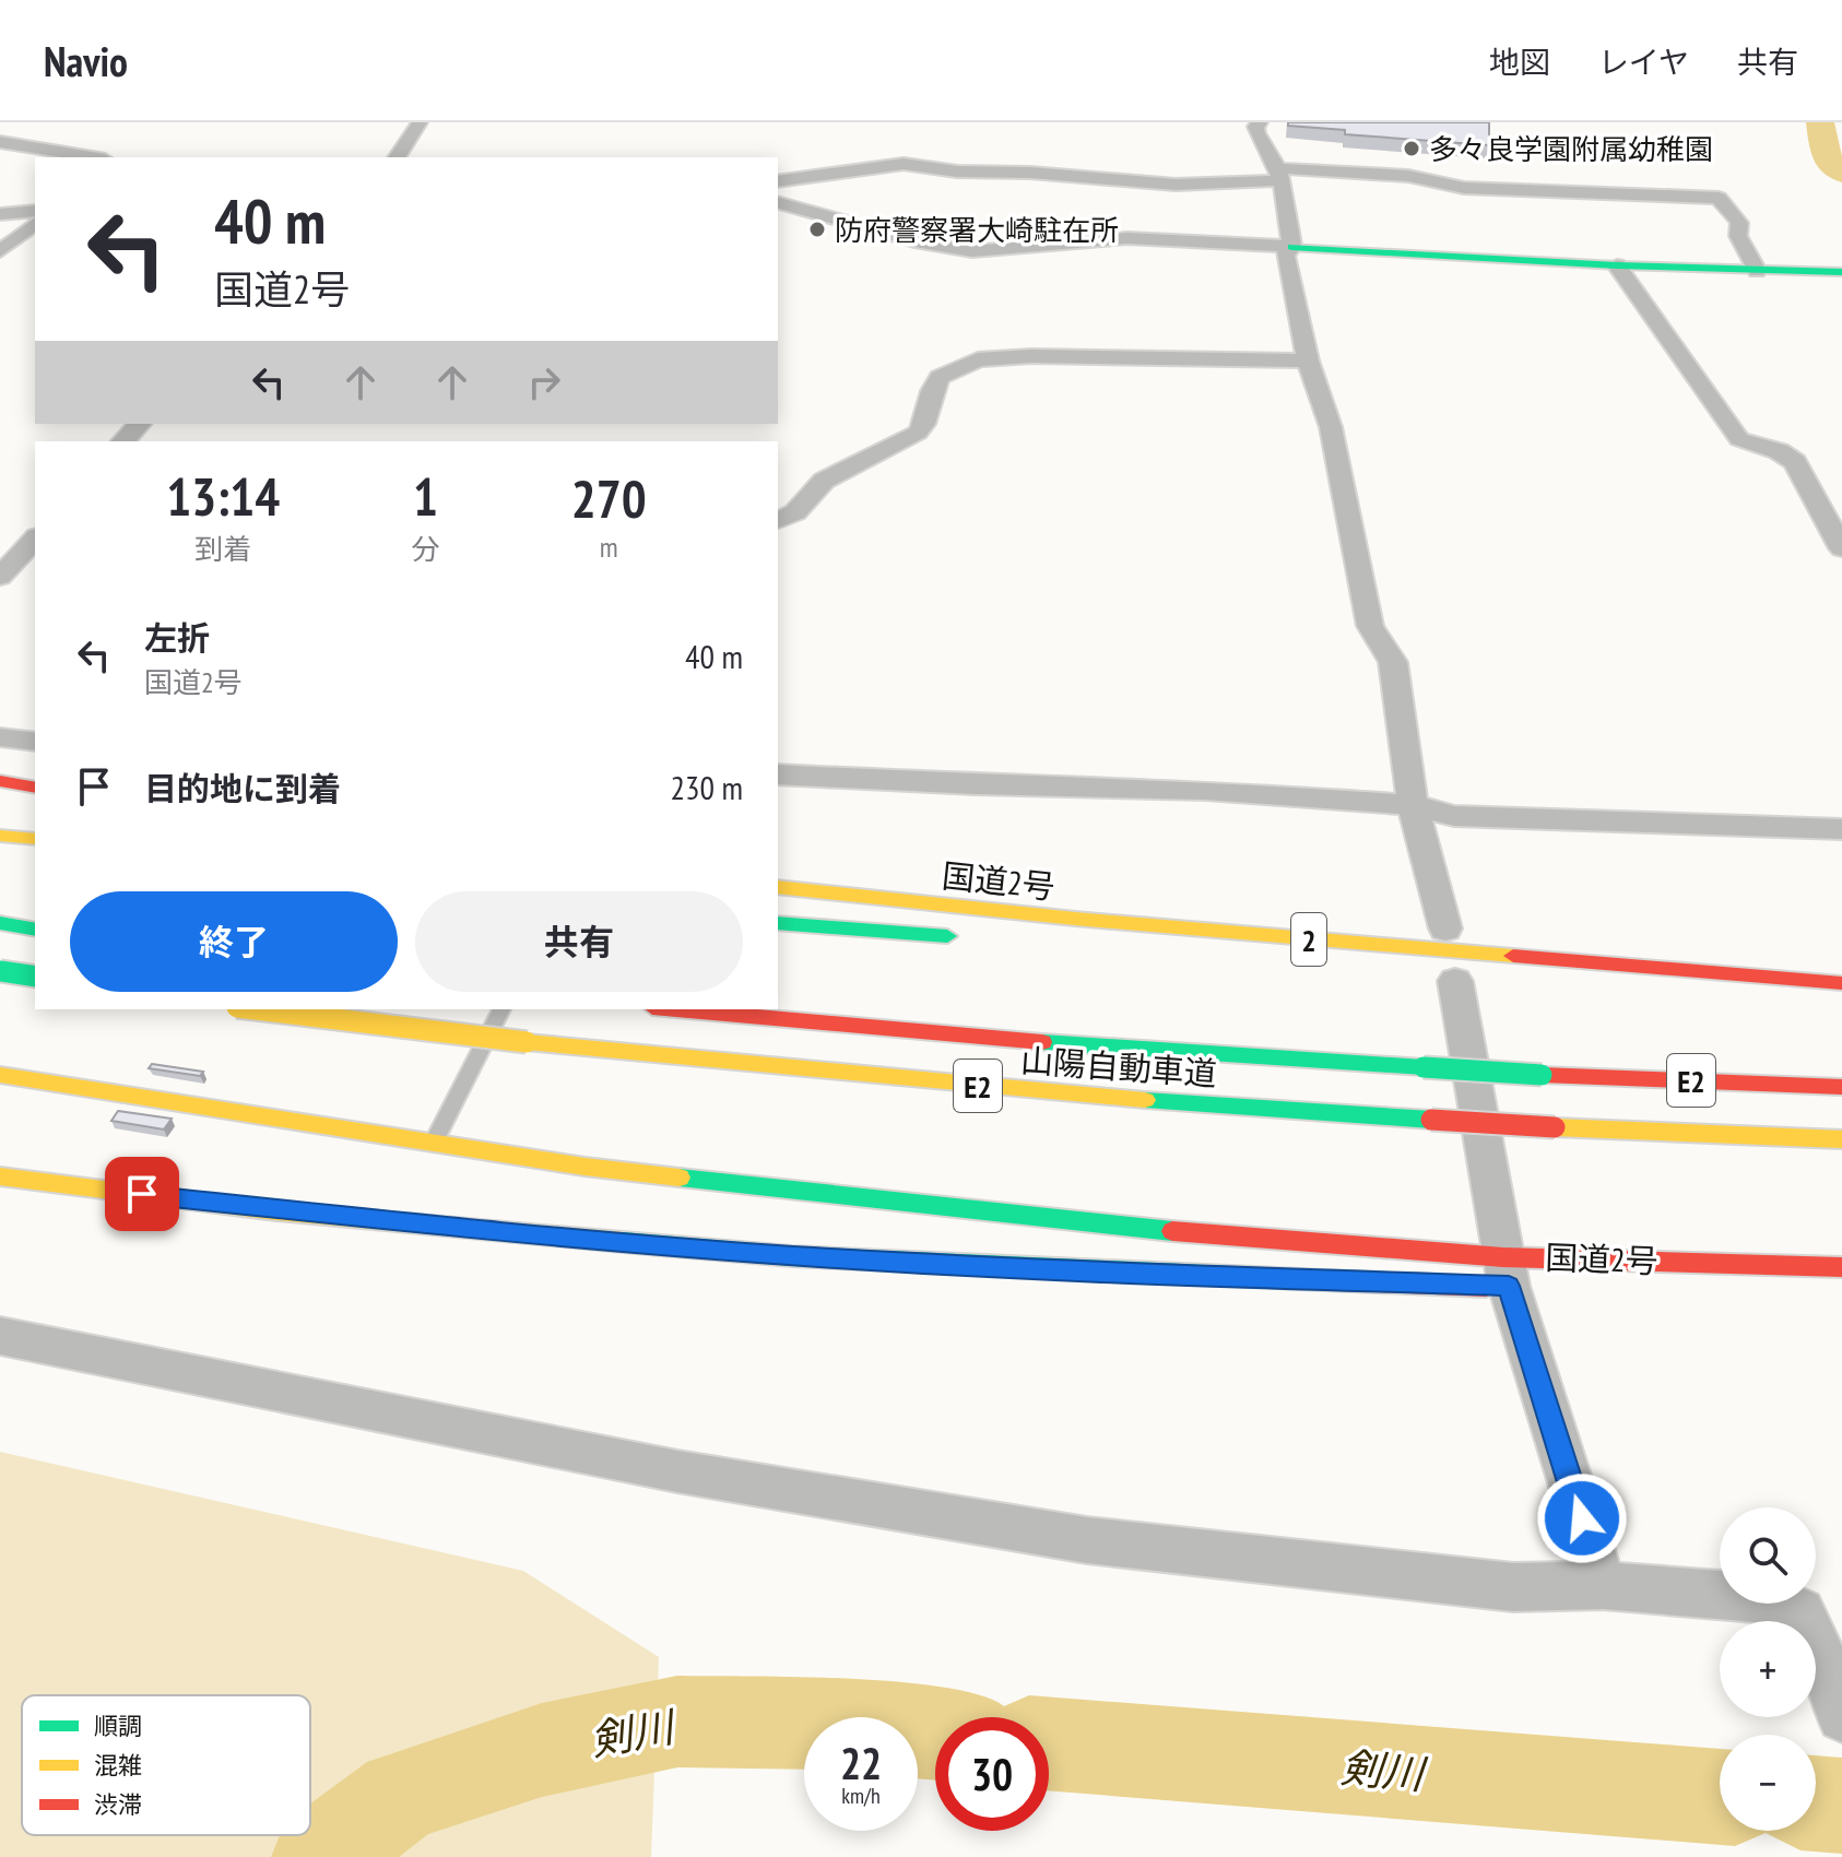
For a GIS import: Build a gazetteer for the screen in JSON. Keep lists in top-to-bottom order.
{
  "streets": {
    "main road": [
      "国道2号",
      "2",
      "山陽自動車道",
      "E2"
    ]
  },
  "water": ["剣川"],
  "places": ["多々良学園附属幼稚園", "防府警察署大崎駐在所"],
  "legend": ["順調", "混雑", "渋滞"],
  "page": {
    "header": "Navio",
    "nav": ["地図", "レイヤ", "共有"],
    "turn": ["40 m", "国道2号"],
    "eta": [
      "13:14",
      "到着",
      "1",
      "分",
      "270",
      "m"
    ],
    "list": [
      {
        "name": "左折",
        "note": "国道2号",
        "value": "40 m"
      },
      {
        "name": "目的地に到着",
        "value": "230 m"
      }
    ],
    "buttons": ["終了", "共有"],
    "map_buttons": ["+", "−"],
    "speed": "22 km/h",
    "limit": "30"
  }
}
